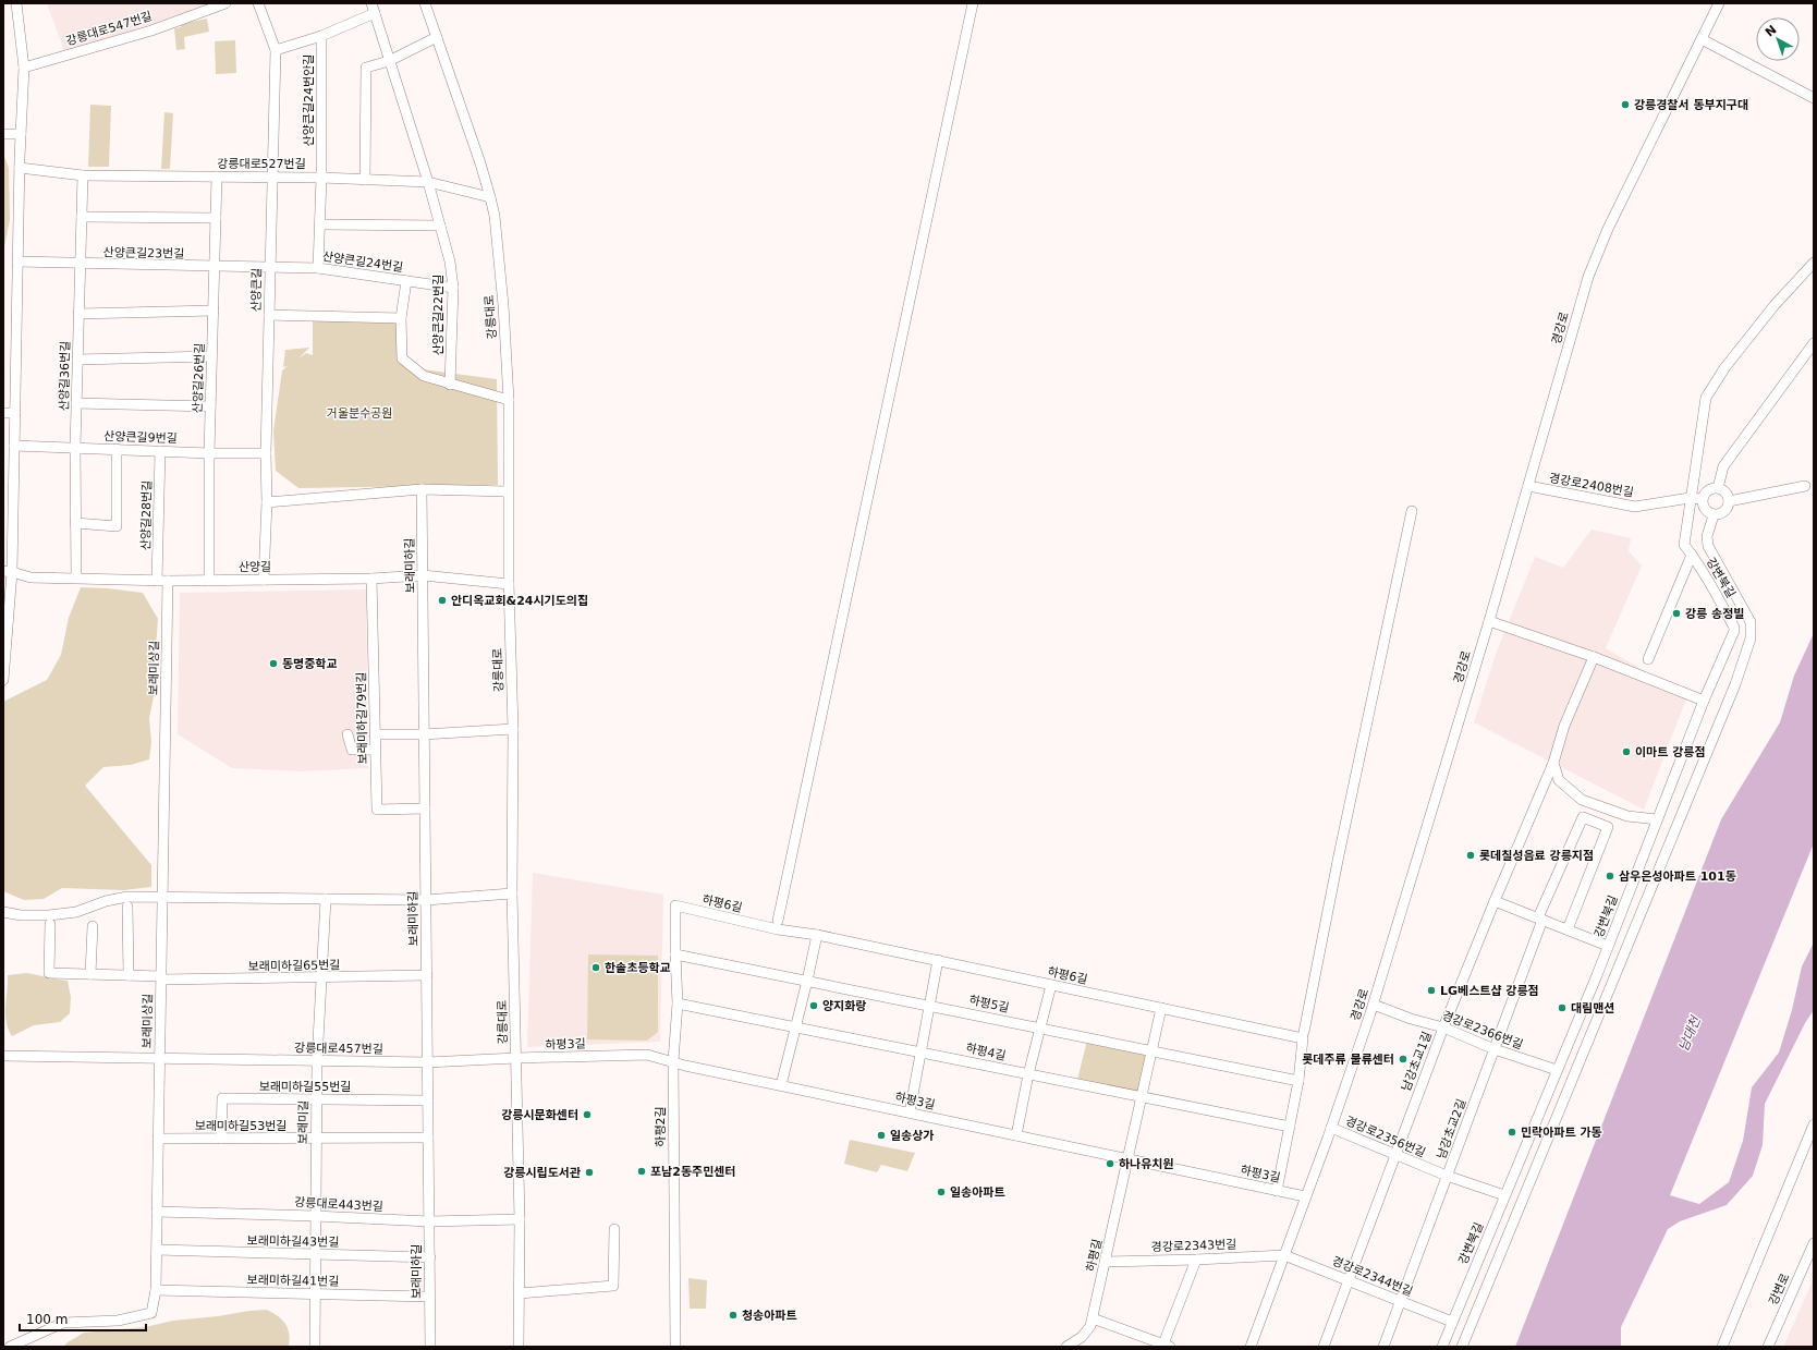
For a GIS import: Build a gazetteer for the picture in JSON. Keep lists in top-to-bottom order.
{
  "streets": {
    "street": [
      "강릉대로547번길",
      "산양큰길24번안길",
      "강릉대로527번길",
      "산양큰길23번길",
      "산양큰길24번길",
      "산양큰길",
      "산양큰길22번길",
      "강릉대로",
      "경강로",
      "산양길36번길",
      "산양길26번길",
      "산양큰길9번길",
      "경강로2408번길",
      "산양길28번길",
      "보래미하길",
      "산양길",
      "강변북길",
      "보래미상길",
      "보래미하길79번길",
      "하평6길",
      "보래미하길65번길",
      "하평5길",
      "경강로2366번길",
      "하평3길",
      "강릉대로457번길",
      "하평4길",
      "남강초교1길",
      "보래미하길55번길",
      "보래미길",
      "보래미하길53번길",
      "하평2길",
      "남강초교2길",
      "경강로2356번길",
      "강릉대로443번길",
      "보래미하길43번길",
      "경강로2343번길",
      "하평길",
      "경강로2344번길",
      "보래미하길41번길",
      "강변로"
    ]
  },
  "crossings": [
    ["산양큰길24번안길", "강릉대로527번길"],
    ["산양큰길24번안길", "산양큰길24번길"],
    ["강릉대로527번길", "산양큰길"],
    ["강릉대로527번길", "산양큰길22번길"],
    ["강릉대로527번길", "강릉대로"],
    ["강릉대로527번길", "산양길36번길"],
    ["강릉대로527번길", "산양길26번길"],
    ["산양큰길23번길", "산양큰길24번길"],
    ["산양큰길23번길", "산양큰길"],
    ["산양큰길23번길", "산양길36번길"],
    ["산양큰길23번길", "산양길26번길"],
    ["산양큰길24번길", "산양큰길"],
    ["산양큰길24번길", "산양큰길22번길"],
    ["산양큰길", "산양큰길9번길"],
    ["산양큰길", "산양길"],
    ["강릉대로", "산양길"],
    ["강릉대로", "하평3길"],
    ["강릉대로", "강릉대로457번길"],
    ["강릉대로", "강릉대로443번길"],
    ["경강로", "경강로2408번길"],
    ["경강로", "경강로2366번길"],
    ["경강로", "하평3길"],
    ["경강로", "경강로2356번길"],
    ["경강로", "경강로2343번길"],
    ["경강로", "경강로2344번길"],
    ["산양길36번길", "산양큰길9번길"],
    ["산양길36번길", "산양길"],
    ["산양길26번길", "산양큰길9번길"],
    ["산양길26번길", "산양길"],
    ["산양큰길9번길", "산양길28번길"],
    ["경강로2408번길", "강변북길"],
    ["산양길28번길", "산양길"],
    ["보래미하길", "산양길"],
    ["보래미하길", "보래미하길79번길"],
    ["보래미하길", "보래미하길65번길"],
    ["보래미하길", "강릉대로457번길"],
    ["보래미하길", "보래미하길55번길"],
    ["보래미하길", "보래미하길53번길"],
    ["보래미하길", "강릉대로443번길"],
    ["보래미하길", "보래미하길43번길"],
    ["보래미하길", "보래미하길41번길"],
    ["산양길", "보래미상길"],
    ["산양길", "보래미하길79번길"],
    ["강변북길", "경강로2366번길"],
    ["강변북길", "경강로2356번길"],
    ["강변북길", "경강로2344번길"],
    ["보래미상길", "보래미하길65번길"],
    ["보래미상길", "강릉대로457번길"],
    ["보래미상길", "보래미하길53번길"],
    ["보래미상길", "강릉대로443번길"],
    ["보래미상길", "보래미하길43번길"],
    ["보래미상길", "보래미하길41번길"],
    ["하평6길", "하평5길"],
    ["하평6길", "하평3길"],
    ["하평6길", "하평4길"],
    ["하평6길", "하평2길"],
    ["하평6길", "하평길"],
    ["보래미하길65번길", "보래미길"],
    ["하평5길", "하평2길"],
    ["하평5길", "하평길"],
    ["경강로2366번길", "남강초교1길"],
    ["경강로2366번길", "남강초교2길"],
    ["하평3길", "강릉대로457번길"],
    ["하평3길", "하평2길"],
    ["하평3길", "하평길"],
    ["강릉대로457번길", "보래미길"],
    ["하평4길", "하평2길"],
    ["하평4길", "하평길"],
    ["남강초교1길", "경강로2356번길"],
    ["남강초교1길", "경강로2344번길"],
    ["보래미하길55번길", "보래미길"],
    ["보래미하길55번길", "보래미하길53번길"],
    ["보래미길", "보래미하길53번길"],
    ["보래미길", "강릉대로443번길"],
    ["보래미길", "보래미하길43번길"],
    ["보래미길", "보래미하길41번길"],
    ["남강초교2길", "경강로2356번길"],
    ["남강초교2길", "경강로2344번길"],
    ["경강로2343번길", "하평길"],
    ["경강로2343번길", "경강로2344번길"]
  ],
  "water": ["남대천"],
  "parks": ["거울분수공원"],
  "places": [
    "강릉경찰서 동부지구대",
    "안디옥교회&24시기도의집",
    "강릉 송정빌",
    "동명중학교",
    "이마트 강릉점",
    "롯데칠성음료 강릉지점",
    "삼우은성아파트 101동",
    "한솔초등학교",
    "LG베스트샵 강릉점",
    "양지화랑",
    "대림맨션",
    "롯데주류 물류센터",
    "강릉시문화센터",
    "민락아파트 가동",
    "일송상가",
    "하나유치원",
    "포남2동주민센터",
    "강릉시립도서관",
    "일송아파트",
    "청송아파트"
  ],
  "scale_bar": "100 m",
  "north": "top left"
}
